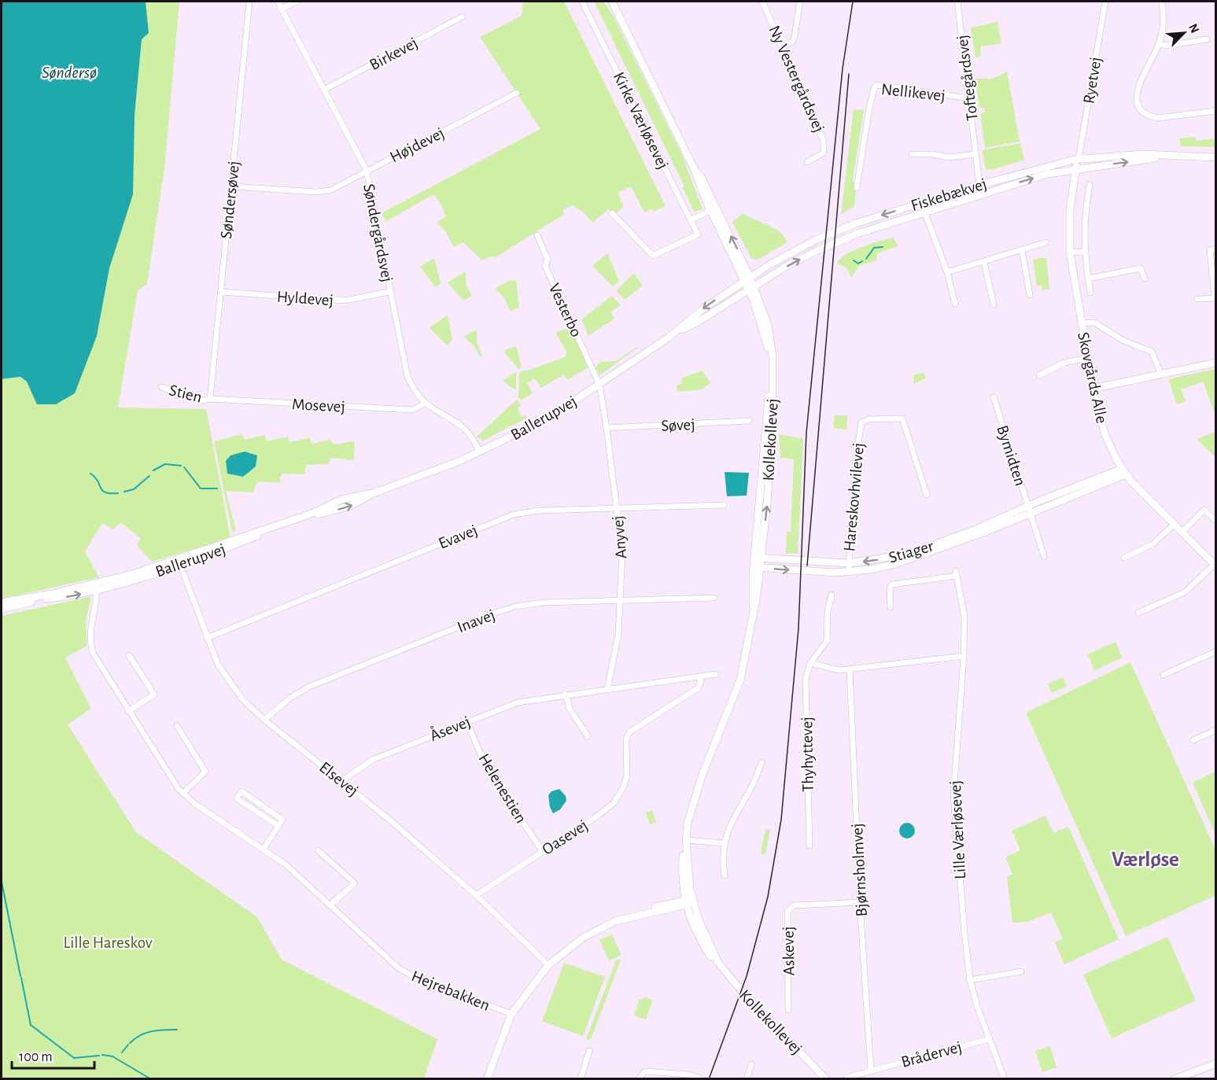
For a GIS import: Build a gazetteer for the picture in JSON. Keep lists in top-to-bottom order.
{
  "streets": {
    "street": [
      "Birkevej",
      "Toftegårdsvej",
      "Ny Vestergårdsvej",
      "Ryetvej",
      "Nellikevej",
      "Kirke Værløsevej",
      "Højdevej",
      "Fiskebækvej",
      "Søndersøvej",
      "Søndergårdsvej",
      "Hyldevej",
      "Vesterbo",
      "Skovgårds Alle",
      "Stien",
      "Mosevej",
      "Ballerupvej",
      "Søvej",
      "Kollekollevej",
      "Bymidten",
      "Hareskovhvilevej",
      "Evavej",
      "Anyvej",
      "Stiager",
      "Inavej",
      "Åsevej",
      "Thyhyttevej",
      "Elsevej",
      "Helenestien",
      "Lille Værløsevej",
      "Oasevej",
      "Bjørnsholmvej",
      "Askevej",
      "Hejrebakken",
      "Brådervej"
    ]
  },
  "crossings": [
    ["Birkevej", "Søndergårdsvej"],
    ["Toftegårdsvej", "Nellikevej"],
    ["Toftegårdsvej", "Fiskebækvej"],
    ["Ryetvej", "Fiskebækvej"],
    ["Ryetvej", "Skovgårds Alle"],
    ["Kirke Værløsevej", "Fiskebækvej"],
    ["Kirke Værløsevej", "Ballerupvej"],
    ["Kirke Værløsevej", "Kollekollevej"],
    ["Højdevej", "Søndersøvej"],
    ["Højdevej", "Søndergårdsvej"],
    ["Fiskebækvej", "Skovgårds Alle"],
    ["Fiskebækvej", "Ballerupvej"],
    ["Fiskebækvej", "Kollekollevej"],
    ["Søndersøvej", "Hyldevej"],
    ["Søndersøvej", "Stien"],
    ["Søndersøvej", "Mosevej"],
    ["Søndergårdsvej", "Hyldevej"],
    ["Søndergårdsvej", "Mosevej"],
    ["Søndergårdsvej", "Ballerupvej"],
    ["Vesterbo", "Ballerupvej"],
    ["Vesterbo", "Anyvej"],
    ["Skovgårds Alle", "Stiager"],
    ["Stien", "Mosevej"],
    ["Ballerupvej", "Kollekollevej"],
    ["Ballerupvej", "Anyvej"],
    ["Ballerupvej", "Elsevej"],
    ["Ballerupvej", "Hejrebakken"],
    ["Søvej", "Anyvej"],
    ["Kollekollevej", "Stiager"],
    ["Bymidten", "Stiager"],
    ["Hareskovhvilevej", "Stiager"],
    ["Evavej", "Anyvej"],
    ["Evavej", "Elsevej"],
    ["Anyvej", "Inavej"],
    ["Anyvej", "Åsevej"],
    ["Inavej", "Elsevej"],
    ["Åsevej", "Elsevej"],
    ["Åsevej", "Helenestien"],
    ["Åsevej", "Oasevej"],
    ["Elsevej", "Oasevej"],
    ["Helenestien", "Oasevej"],
    ["Lille Værløsevej", "Brådervej"],
    ["Bjørnsholmvej", "Askevej"],
    ["Bjørnsholmvej", "Brådervej"]
  ],
  "districts": ["Værløse"],
  "water": ["Søndersø"],
  "parks": ["Lille Hareskov"],
  "scale_bar": "100 m",
  "north": "top right"
}
